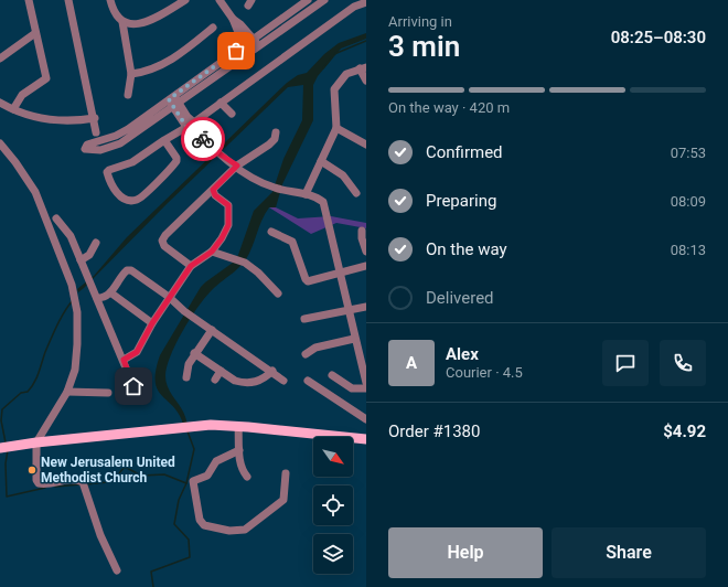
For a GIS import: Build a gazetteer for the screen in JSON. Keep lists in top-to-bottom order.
{
  "places": ["New Jerusalem United Methodist Church"],
  "north": "bottom right",
  "page": {
    "heading": ["3 min", "Arriving in", "08:25–08:30"],
    "panel": [
      "Alex",
      "Courier · 4.5",
      "Order #1380",
      "$4.92"
    ],
    "bar": "On the way · 420 m",
    "list": [
      ["Confirmed", "07:53"],
      ["Preparing", "08:09"],
      ["On the way", "08:13"],
      "Delivered"
    ],
    "round": "A",
    "buttons": ["Help", "Share"]
  }
}
